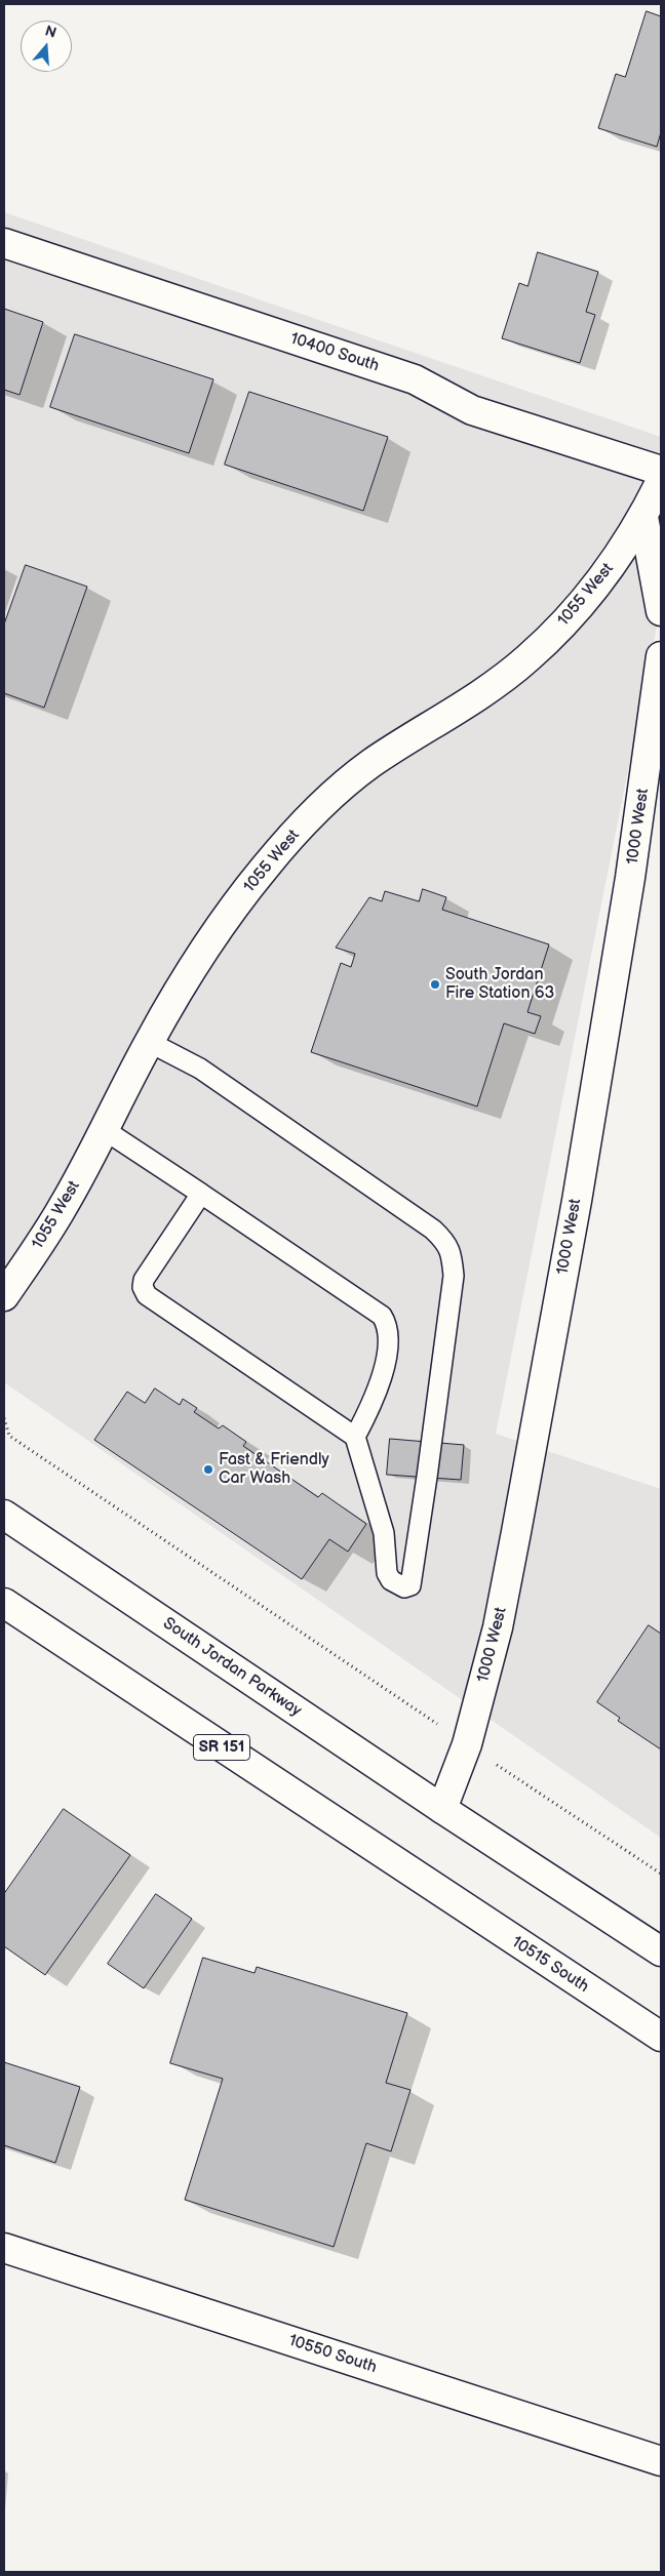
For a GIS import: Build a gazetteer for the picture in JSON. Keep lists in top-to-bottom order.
{
  "streets": {
    "street": [
      "10400 South",
      "1055 West",
      "1000 West",
      "South Jordan Parkway",
      "SR 151",
      "10515 South",
      "10550 South"
    ]
  },
  "crossings": [
    ["1000 West", "South Jordan Parkway"]
  ],
  "places": ["South Jordan Fire Station 63", "Fast & Friendly Car Wash"],
  "north": "top"
}
